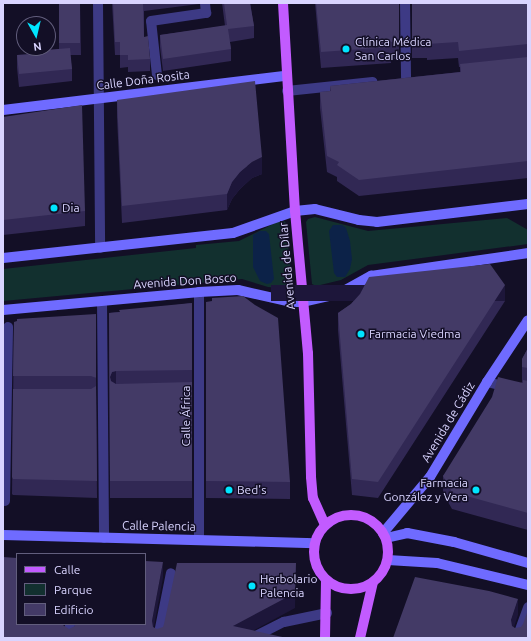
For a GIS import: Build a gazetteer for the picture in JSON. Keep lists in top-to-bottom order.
{
  "streets": {
    "main road": [
      "Calle Doña Rosita",
      "Avenida de Dílar",
      "Avenida Don Bosco",
      "Avenida de Cádiz",
      "Calle Palencia"
    ],
    "street": ["Calle África"]
  },
  "crossings": [
    ["Calle Doña Rosita", "Avenida de Dílar"],
    ["Avenida de Dílar", "Avenida Don Bosco"],
    ["Avenida de Dílar", "Avenida de Cádiz"],
    ["Avenida de Dílar", "Calle Palencia"],
    ["Avenida Don Bosco", "Calle África"],
    ["Calle África", "Calle Palencia"],
    ["Avenida de Cádiz", "Calle Palencia"]
  ],
  "places": [
    "Clínica Médica San Carlos",
    "Dia",
    "Farmacia Viedma",
    "Bed's",
    "Farmacia González y Vera",
    "Herbolario Palencia"
  ],
  "legend": ["Calle", "Parque", "Edificio"],
  "north": "bottom"
}
